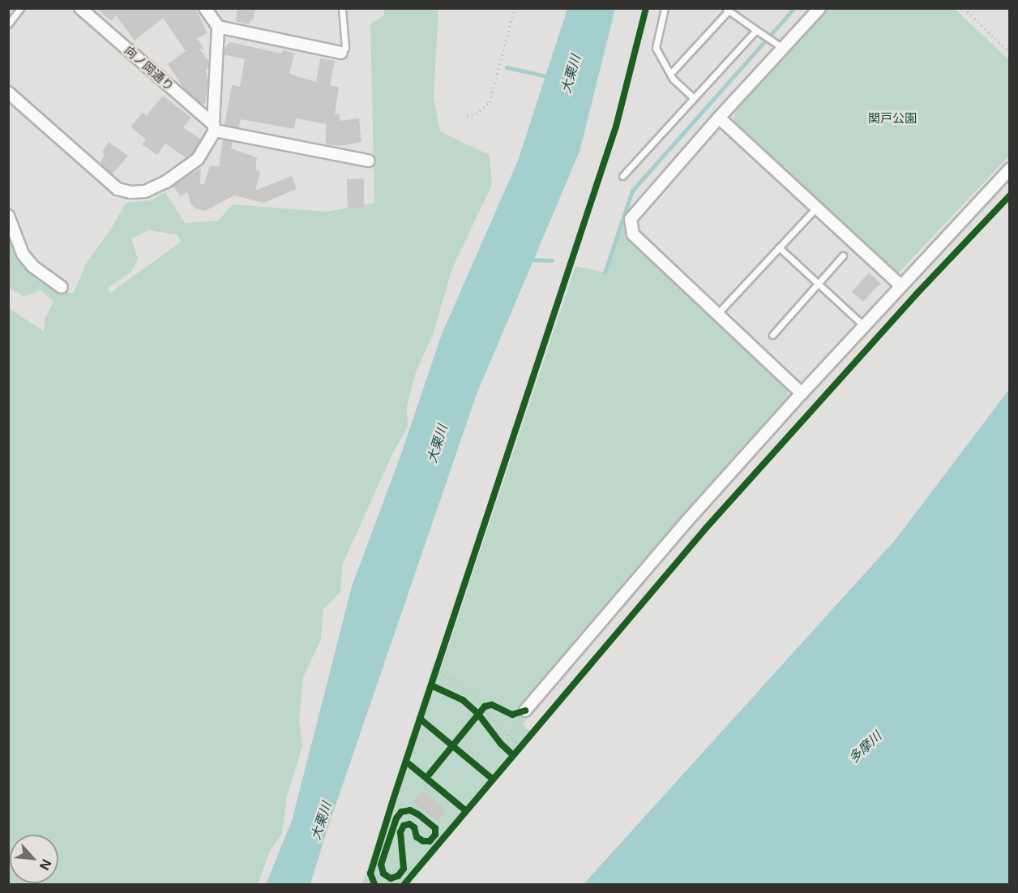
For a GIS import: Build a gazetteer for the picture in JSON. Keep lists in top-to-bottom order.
{
  "streets": {
    "street": ["向ノ岡通り"]
  },
  "water": ["大栗川", "多摩川"],
  "parks": ["関戸公園"],
  "north": "bottom right"
}
